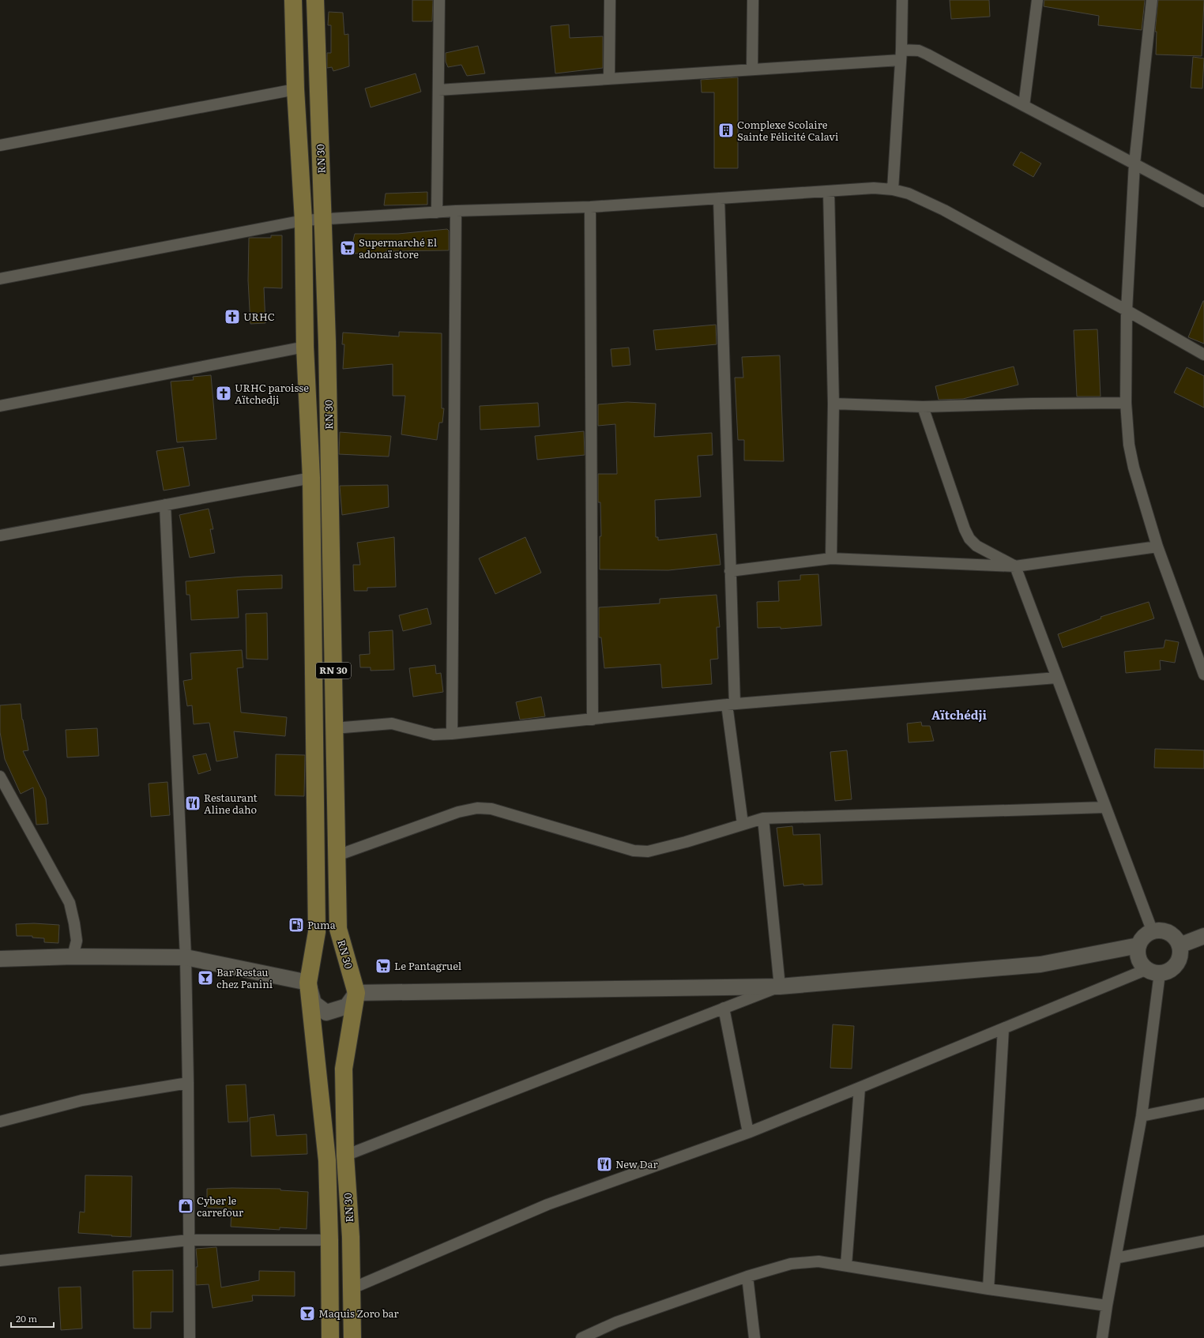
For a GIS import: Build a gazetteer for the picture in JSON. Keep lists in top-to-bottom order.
{
  "streets": {
    "main road": ["RN 30"]
  },
  "districts": ["Aïtchédji"],
  "places": {
    "building": ["Complexe Scolaire Sainte Félicité Calavi"],
    "supermarket": ["Supermarché El adonaï store", "Le Pantagruel"],
    "church": ["URHC", "URHC paroisse Aïtchedji"],
    "restaurant": ["Restaurant Aline daho", "New Dar"],
    "fuel station": ["Puma"],
    "bar": ["Bar Restau chez Panini", "Maquis Zoro bar"],
    "shop": ["Cyber le carrefour"]
  },
  "scale_bar": "20 m"
}
